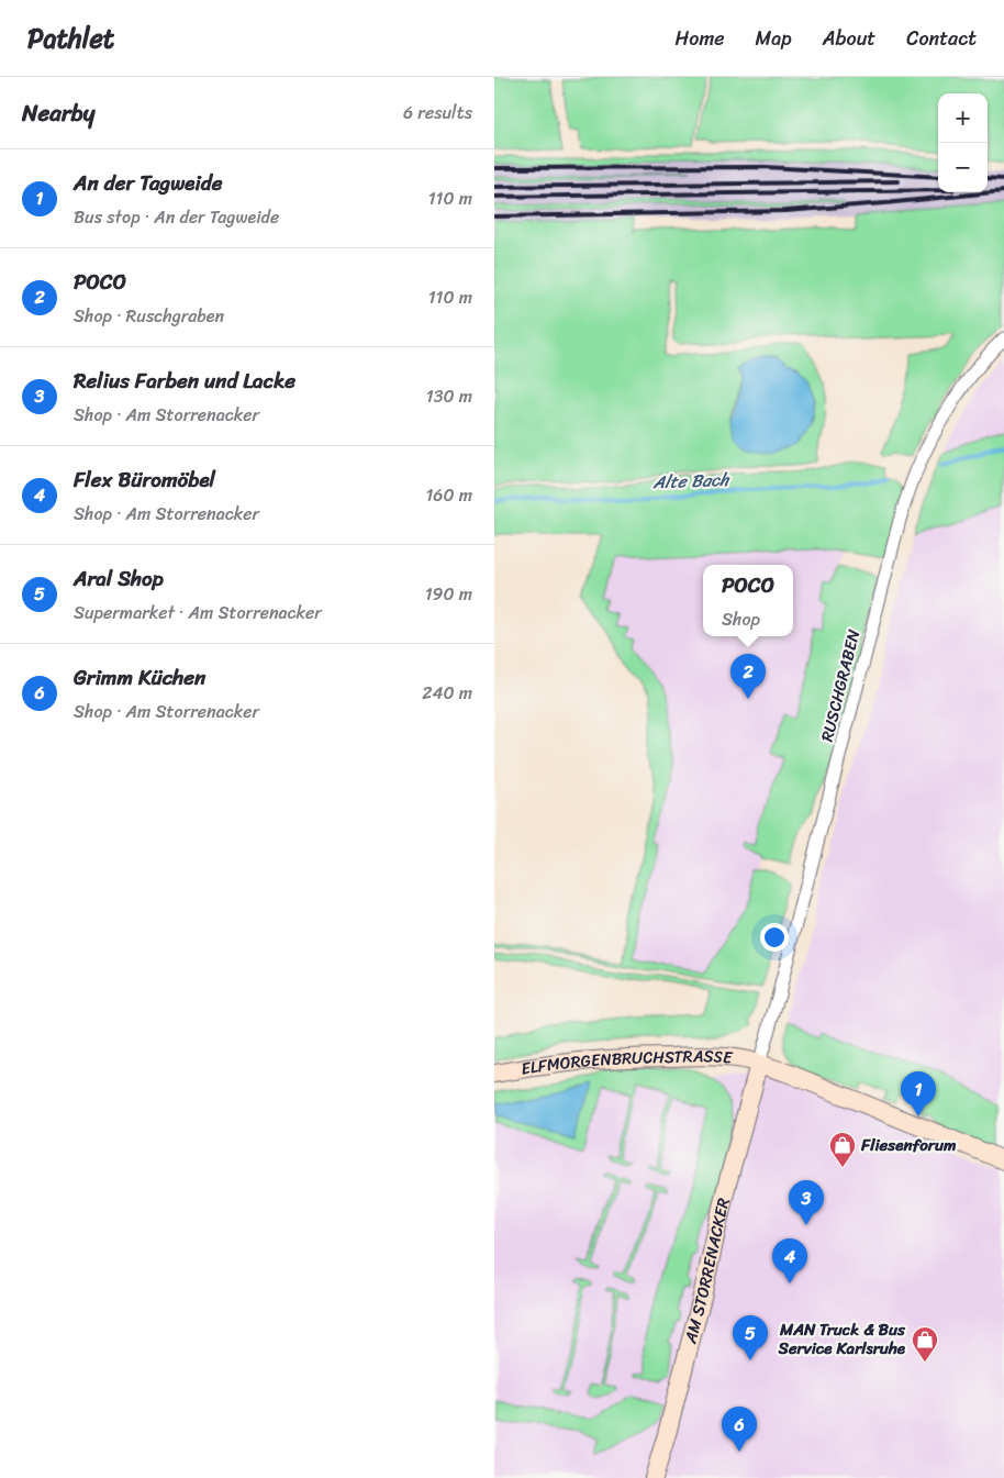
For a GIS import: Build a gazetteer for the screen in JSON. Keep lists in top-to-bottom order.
{
  "streets": {
    "main road": ["ELFMORGENBRUCHSTRASSE", "AM STORRENACKER"],
    "street": ["RUSCHGRABEN"]
  },
  "crossings": [
    ["RUSCHGRABEN", "ELFMORGENBRUCHSTRASSE"],
    ["RUSCHGRABEN", "AM STORRENACKER"],
    ["ELFMORGENBRUCHSTRASSE", "AM STORRENACKER"]
  ],
  "water": ["Alte Bach"],
  "places": {
    "shop": ["Fliesenforum", "MAN Truck & Bus Service Karlsruhe"]
  },
  "page": {
    "header": "Pathlet",
    "nav": [
      "Home",
      "Map",
      "About",
      "Contact"
    ],
    "heading": ["Nearby", "6 results"],
    "map_buttons": ["+", "−"],
    "list": [
      {
        "mark": "1",
        "name": "An der Tagweide",
        "note": "Bus stop · An der Tagweide",
        "value": "110 m"
      },
      {
        "mark": "2",
        "name": "POCO",
        "note": "Shop · Ruschgraben",
        "value": "110 m"
      },
      {
        "mark": "3",
        "name": "Relius Farben und Lacke",
        "note": "Shop · Am Storrenacker",
        "value": "130 m"
      },
      {
        "mark": "4",
        "name": "Flex Büromöbel",
        "note": "Shop · Am Storrenacker",
        "value": "160 m"
      },
      {
        "mark": "5",
        "name": "Aral Shop",
        "note": "Supermarket · Am Storrenacker",
        "value": "190 m"
      },
      {
        "mark": "6",
        "name": "Grimm Küchen",
        "note": "Shop · Am Storrenacker",
        "value": "240 m"
      }
    ],
    "popup": ["POCO", "Shop"],
    "pins": [
      "2",
      "1",
      "3",
      "4",
      "5",
      "6"
    ]
  }
}
